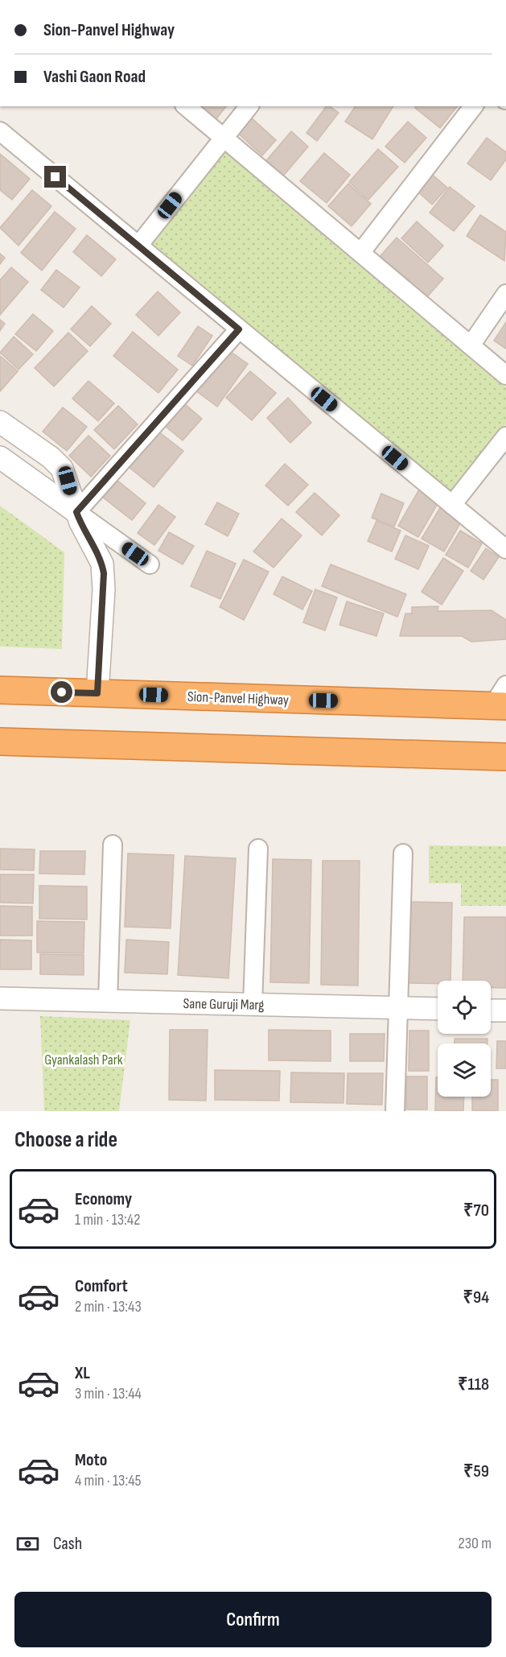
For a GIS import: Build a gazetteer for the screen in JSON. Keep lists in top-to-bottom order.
{
  "streets": {
    "highway": ["Sion-Panvel Highway"],
    "street": ["Sane Guruji Marg"]
  },
  "parks": ["Gyankalash Park"],
  "page": {
    "banner": ["Sion-Panvel Highway", "Vashi Gaon Road"],
    "heading": "Choose a ride",
    "list": [
      {
        "name": "Economy",
        "note": "1 min · 13:42",
        "value": "₹70"
      },
      {
        "name": "Comfort",
        "note": "2 min · 13:43",
        "value": "₹94"
      },
      {
        "name": "XL",
        "note": "3 min · 13:44",
        "value": "₹118"
      },
      {
        "name": "Moto",
        "note": "4 min · 13:45",
        "value": "₹59"
      }
    ],
    "pay": ["Cash", "230 m"],
    "buttons": "Confirm"
  }
}
